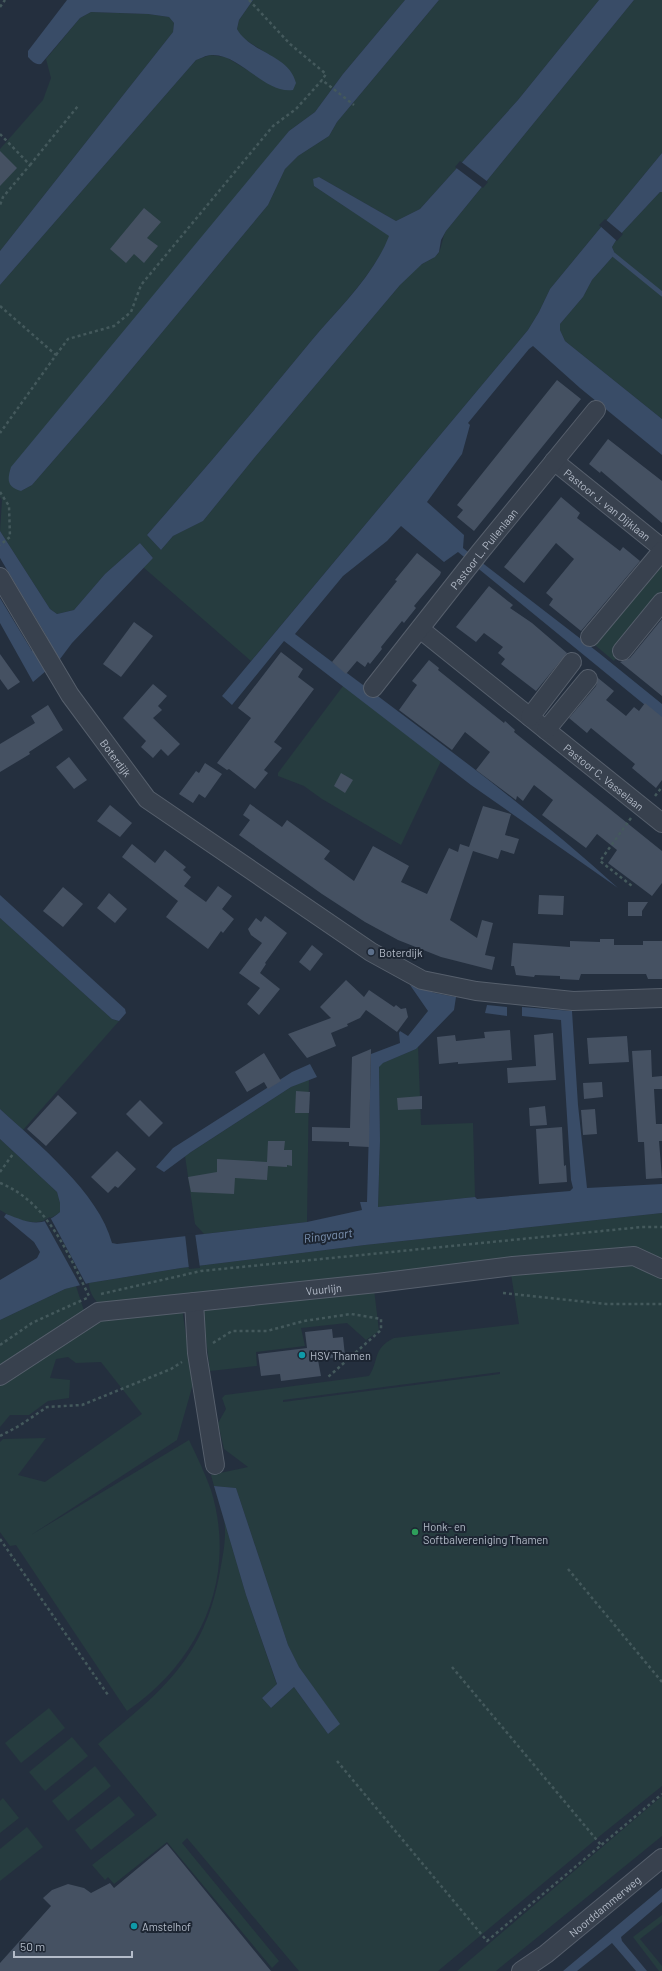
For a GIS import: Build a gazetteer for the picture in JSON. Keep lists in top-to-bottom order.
{
  "streets": {
    "street": [
      "Pastoor J. van Dijklaan",
      "Pastoor L. Pullenlaan",
      "Boterdijk",
      "Pastoor C. Vasselaan",
      "Vuurlijn",
      "Noorddammerweg"
    ]
  },
  "crossings": [
    ["Pastoor J. van Dijklaan", "Pastoor L. Pullenlaan"],
    ["Pastoor L. Pullenlaan", "Pastoor C. Vasselaan"]
  ],
  "water": ["Ringvaart"],
  "places": [
    "Boterdijk",
    "HSV Thamen",
    "Honk- en Softbalvereniging Thamen",
    "Amstelhof"
  ],
  "scale_bar": "50 m"
}
